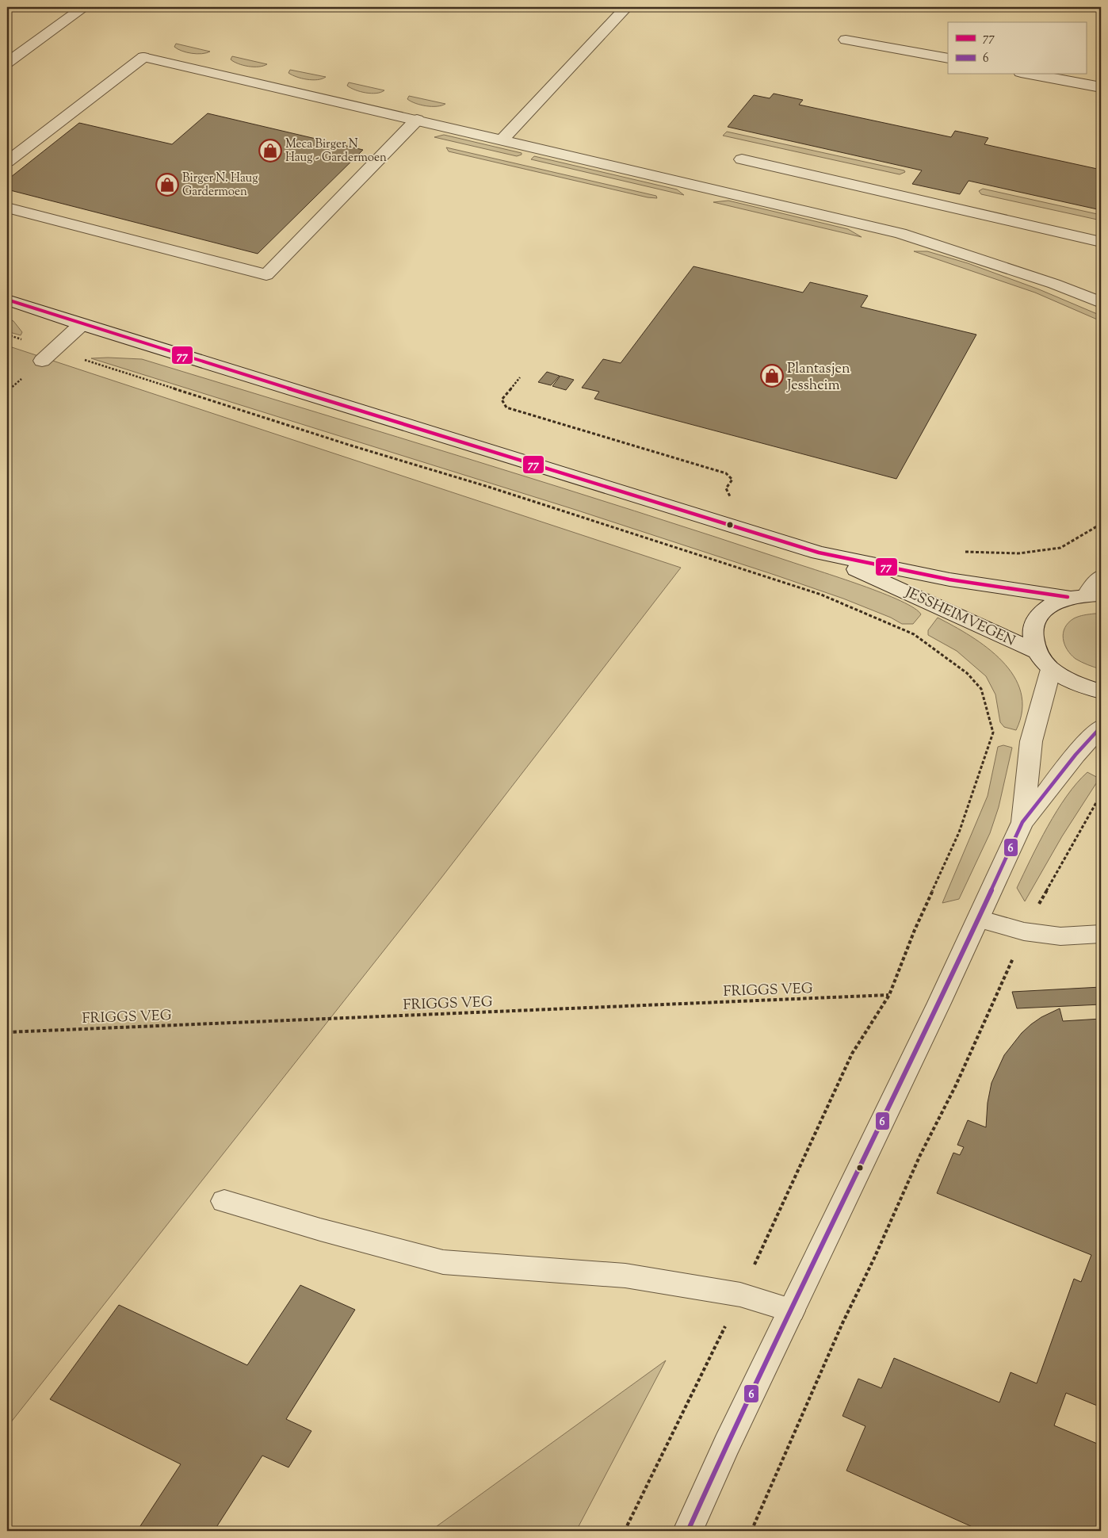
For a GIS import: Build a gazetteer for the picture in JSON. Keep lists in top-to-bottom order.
{
  "streets": {
    "street": ["JESSHEIMVEGEN"],
    "path": ["FRIGGS VEG"]
  },
  "places": {
    "shop": ["Meca Birger N Haug - Gardermoen", "Birger N. Haug Gardermoen", "Plantasjen Jessheim"]
  },
  "lines": ["transit line 77", "transit line 6"],
  "legend": ["77", "6"]
}
